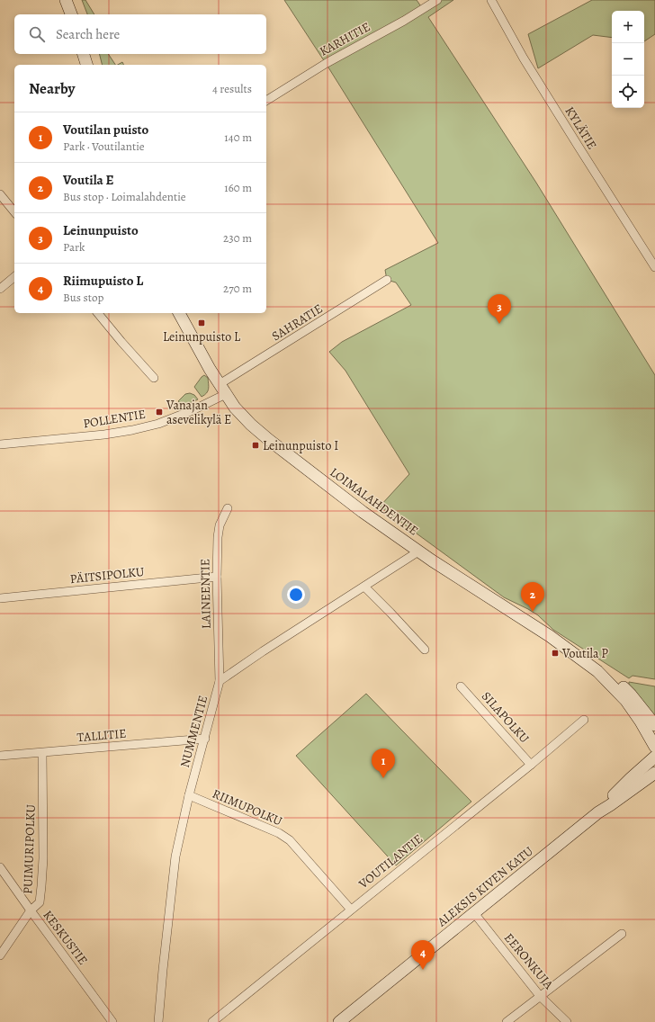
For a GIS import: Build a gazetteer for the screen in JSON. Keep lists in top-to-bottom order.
{
  "streets": {
    "street": [
      "KARHITIE",
      "KYLÄTIE",
      "SAHRATIE",
      "POLLENTIE",
      "LOIMALAHDENTIE",
      "PÄITSIPOLKU",
      "LAINEENTIE",
      "SILAPOLKU",
      "NUMMENTIE",
      "TALLITIE",
      "RIIMUPOLKU",
      "PUIMURIPOLKU",
      "VOUTILANTIE",
      "ALEKSIS KIVEN KATU",
      "KESKUSTIE",
      "EERONKUJA"
    ]
  },
  "crossings": [
    ["SAHRATIE", "POLLENTIE"],
    ["SAHRATIE", "LOIMALAHDENTIE"],
    ["POLLENTIE", "LOIMALAHDENTIE"],
    ["PÄITSIPOLKU", "LAINEENTIE"],
    ["LAINEENTIE", "NUMMENTIE"],
    ["SILAPOLKU", "VOUTILANTIE"],
    ["NUMMENTIE", "TALLITIE"],
    ["NUMMENTIE", "RIIMUPOLKU"],
    ["TALLITIE", "PUIMURIPOLKU"],
    ["RIIMUPOLKU", "VOUTILANTIE"],
    ["PUIMURIPOLKU", "KESKUSTIE"],
    ["ALEKSIS KIVEN KATU", "EERONKUJA"]
  ],
  "places": {
    "transit": [
      "Leinunpuisto L",
      "Vanajan asevelikylä E",
      "Leinunpuisto I",
      "Voutila P"
    ]
  },
  "page": {
    "map_buttons": ["+", "−"],
    "search": "Search here",
    "heading": ["Nearby", "4 results"],
    "list": [
      {
        "mark": "1",
        "name": "Voutilan puisto",
        "note": "Park · Voutilantie",
        "value": "140 m"
      },
      {
        "mark": "2",
        "name": "Voutila E",
        "note": "Bus stop · Loimalahdentie",
        "value": "160 m"
      },
      {
        "mark": "3",
        "name": "Leinunpuisto",
        "note": "Park",
        "value": "230 m"
      },
      {
        "mark": "4",
        "name": "Riimupuisto L",
        "note": "Bus stop",
        "value": "270 m"
      }
    ],
    "pins": [
      "3",
      "2",
      "1",
      "4"
    ]
  }
}
